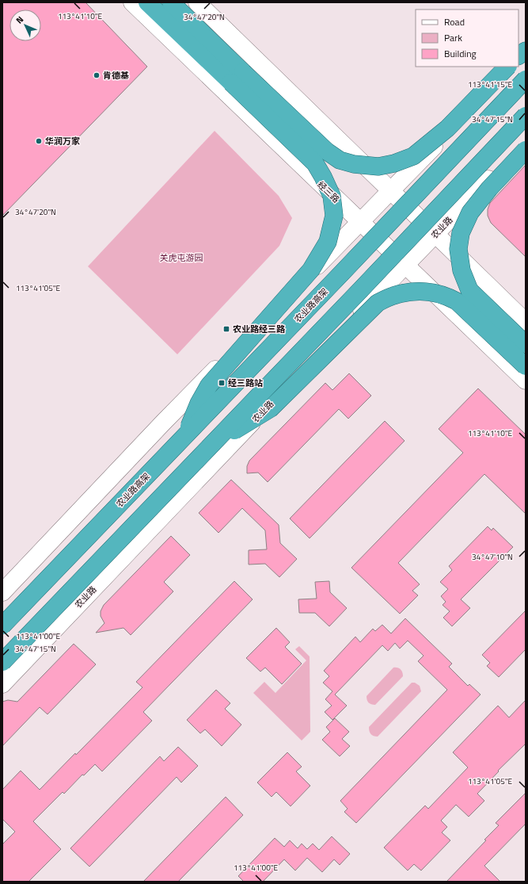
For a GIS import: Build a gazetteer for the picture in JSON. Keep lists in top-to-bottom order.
{
  "streets": {
    "highway": ["农业路高架"],
    "street": ["经三路", "农业路"]
  },
  "crossings": [
    ["经三路", "农业路"]
  ],
  "parks": ["关虎屯游园"],
  "places": {
    "other": ["肯德基", "华润万家"],
    "transit": ["农业路经三路", "经三路站"]
  },
  "legend": ["Road", "Park", "Building"],
  "north": "top left",
  "coordinates": [
    "113°41'10\"E",
    "34°47'20\"N",
    "113°41'15\"E",
    "34°47'15\"N",
    "113°41'05\"E",
    "34°47'10\"N",
    "113°41'00\"E"
  ]
}
